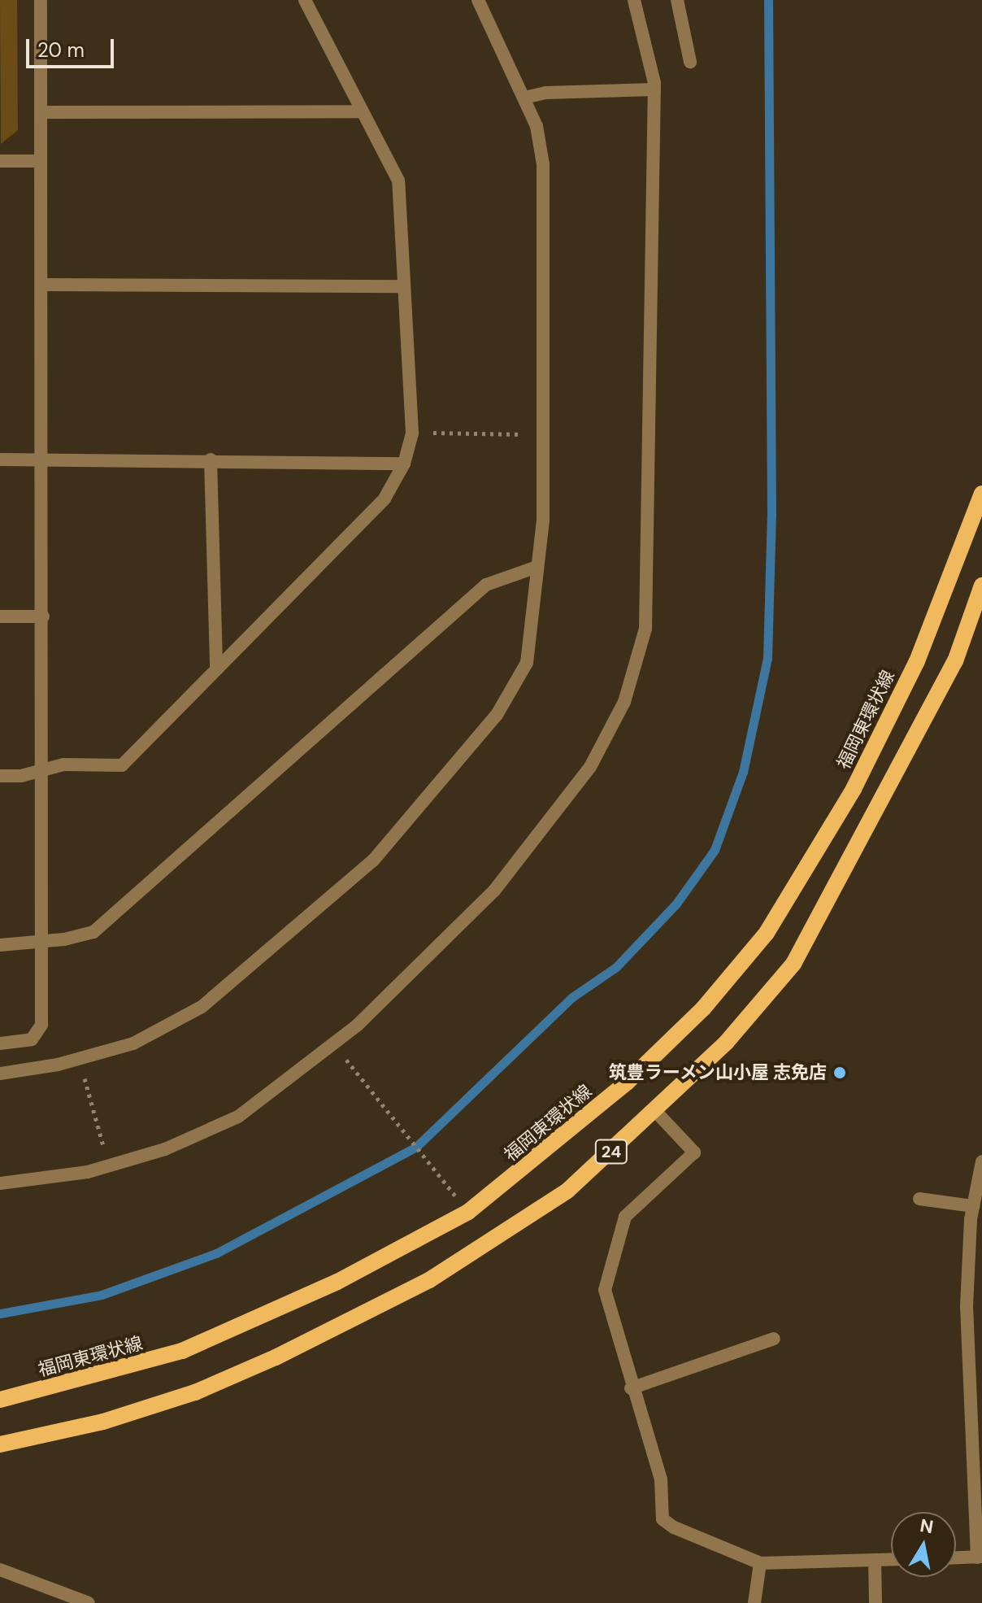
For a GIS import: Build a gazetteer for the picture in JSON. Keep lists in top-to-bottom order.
{
  "streets": {
    "main road": ["福岡東環状線", "24"]
  },
  "places": ["筑豊ラーメン山小屋 志免店"],
  "scale_bar": "20 m",
  "north": "top"
}
